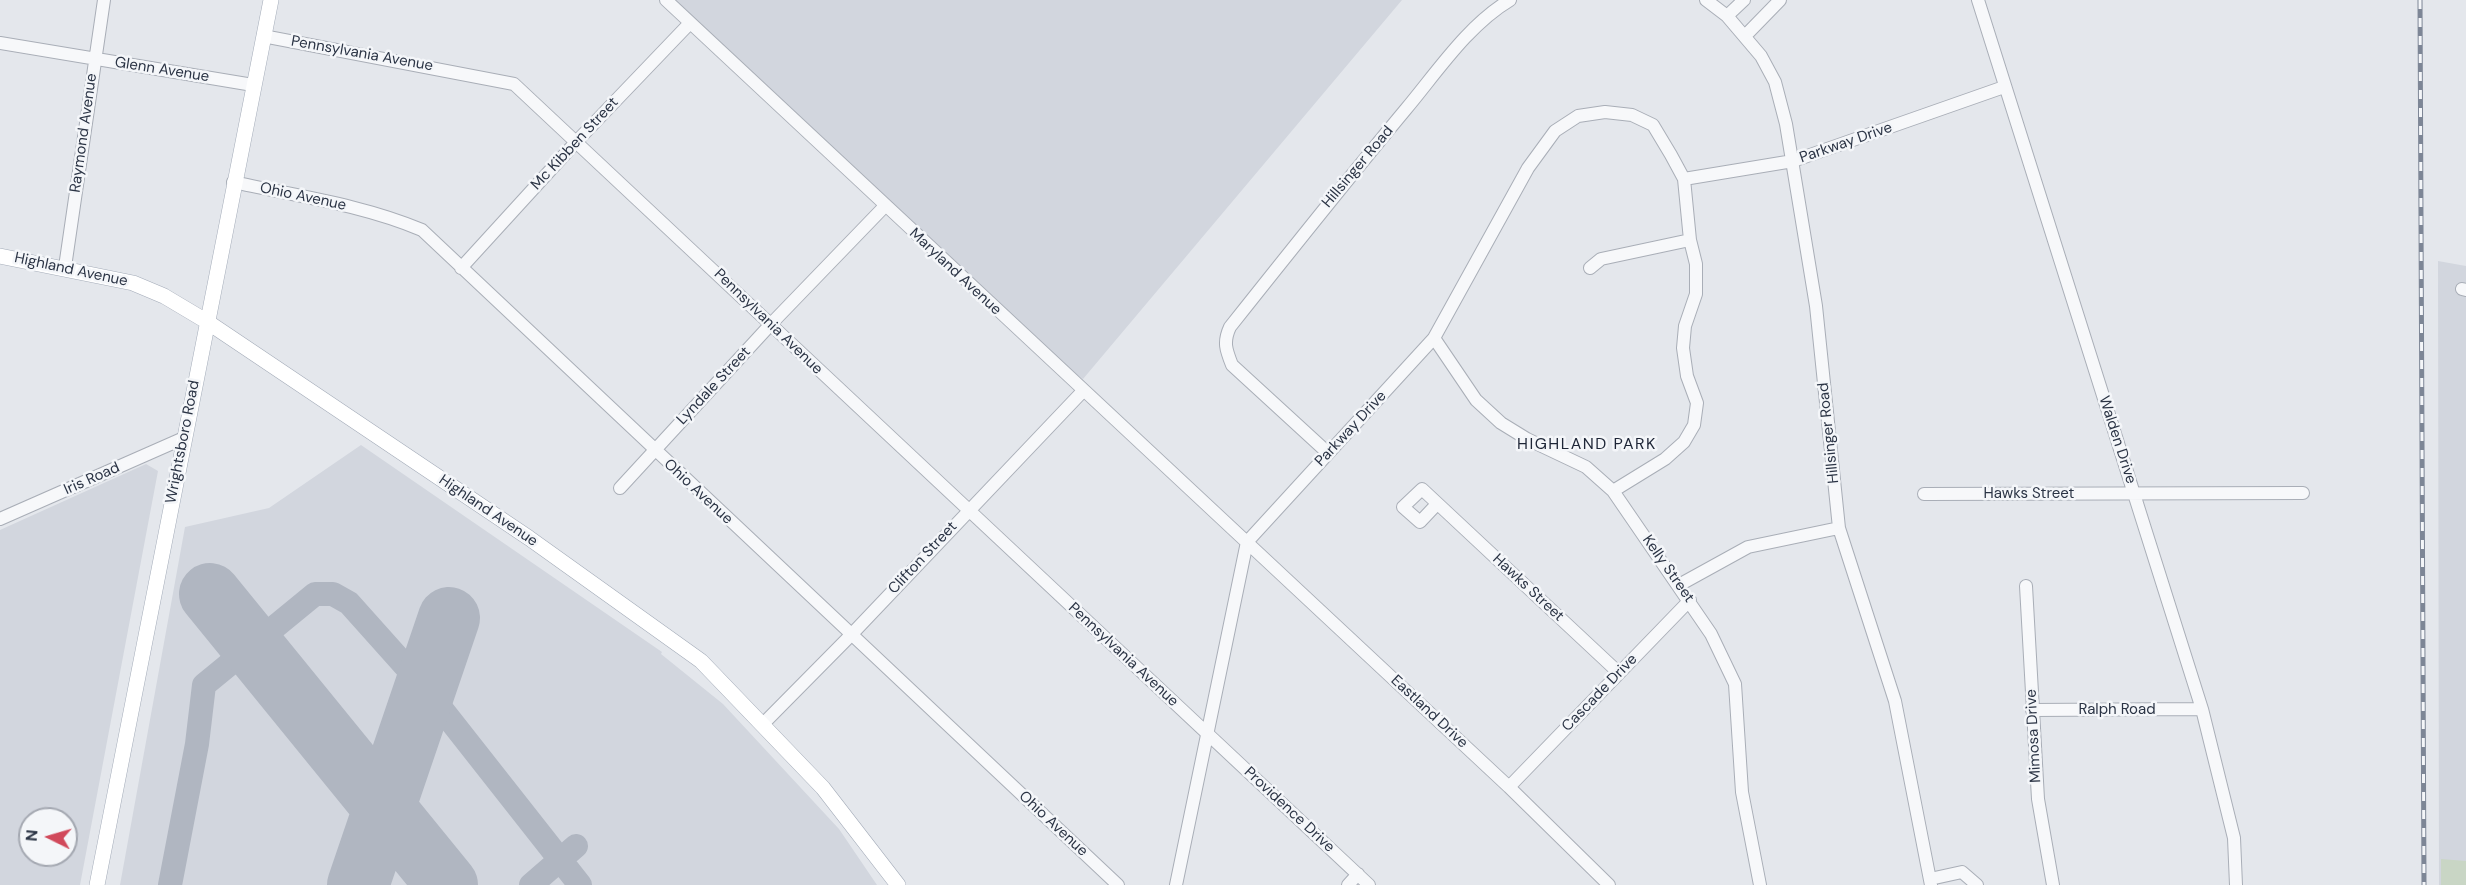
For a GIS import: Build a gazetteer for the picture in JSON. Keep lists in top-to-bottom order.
{
  "streets": {
    "main road": ["Highland Avenue", "Wrightsboro Road"],
    "street": [
      "Pennsylvania Avenue",
      "Glenn Avenue",
      "Raymond Avenue",
      "Parkway Drive",
      "Mc Kibben Street",
      "Hillsinger Road",
      "Ohio Avenue",
      "Maryland Avenue",
      "Lyndale Street",
      "Walden Drive",
      "Iris Road",
      "Hawks Street",
      "Clifton Street",
      "Kelly Street",
      "Cascade Drive",
      "Ralph Road",
      "Eastland Drive",
      "Mimosa Drive",
      "Providence Drive"
    ]
  },
  "crossings": [
    ["Pennsylvania Avenue", "Mc Kibben Street"],
    ["Pennsylvania Avenue", "Lyndale Street"],
    ["Pennsylvania Avenue", "Wrightsboro Road"],
    ["Pennsylvania Avenue", "Clifton Street"],
    ["Pennsylvania Avenue", "Providence Drive"],
    ["Glenn Avenue", "Raymond Avenue"],
    ["Glenn Avenue", "Wrightsboro Road"],
    ["Raymond Avenue", "Highland Avenue"],
    ["Parkway Drive", "Hillsinger Road"],
    ["Parkway Drive", "Maryland Avenue"],
    ["Parkway Drive", "Walden Drive"],
    ["Parkway Drive", "Kelly Street"],
    ["Parkway Drive", "Eastland Drive"],
    ["Mc Kibben Street", "Ohio Avenue"],
    ["Mc Kibben Street", "Maryland Avenue"],
    ["Ohio Avenue", "Lyndale Street"],
    ["Ohio Avenue", "Wrightsboro Road"],
    ["Ohio Avenue", "Clifton Street"],
    ["Highland Avenue", "Wrightsboro Road"],
    ["Highland Avenue", "Clifton Street"],
    ["Maryland Avenue", "Lyndale Street"],
    ["Maryland Avenue", "Clifton Street"],
    ["Maryland Avenue", "Eastland Drive"],
    ["Walden Drive", "Hawks Street"],
    ["Walden Drive", "Ralph Road"],
    ["Wrightsboro Road", "Iris Road"],
    ["Hawks Street", "Cascade Drive"],
    ["Kelly Street", "Cascade Drive"],
    ["Cascade Drive", "Eastland Drive"],
    ["Ralph Road", "Mimosa Drive"]
  ],
  "districts": ["HIGHLAND PARK"],
  "north": "left"
}
